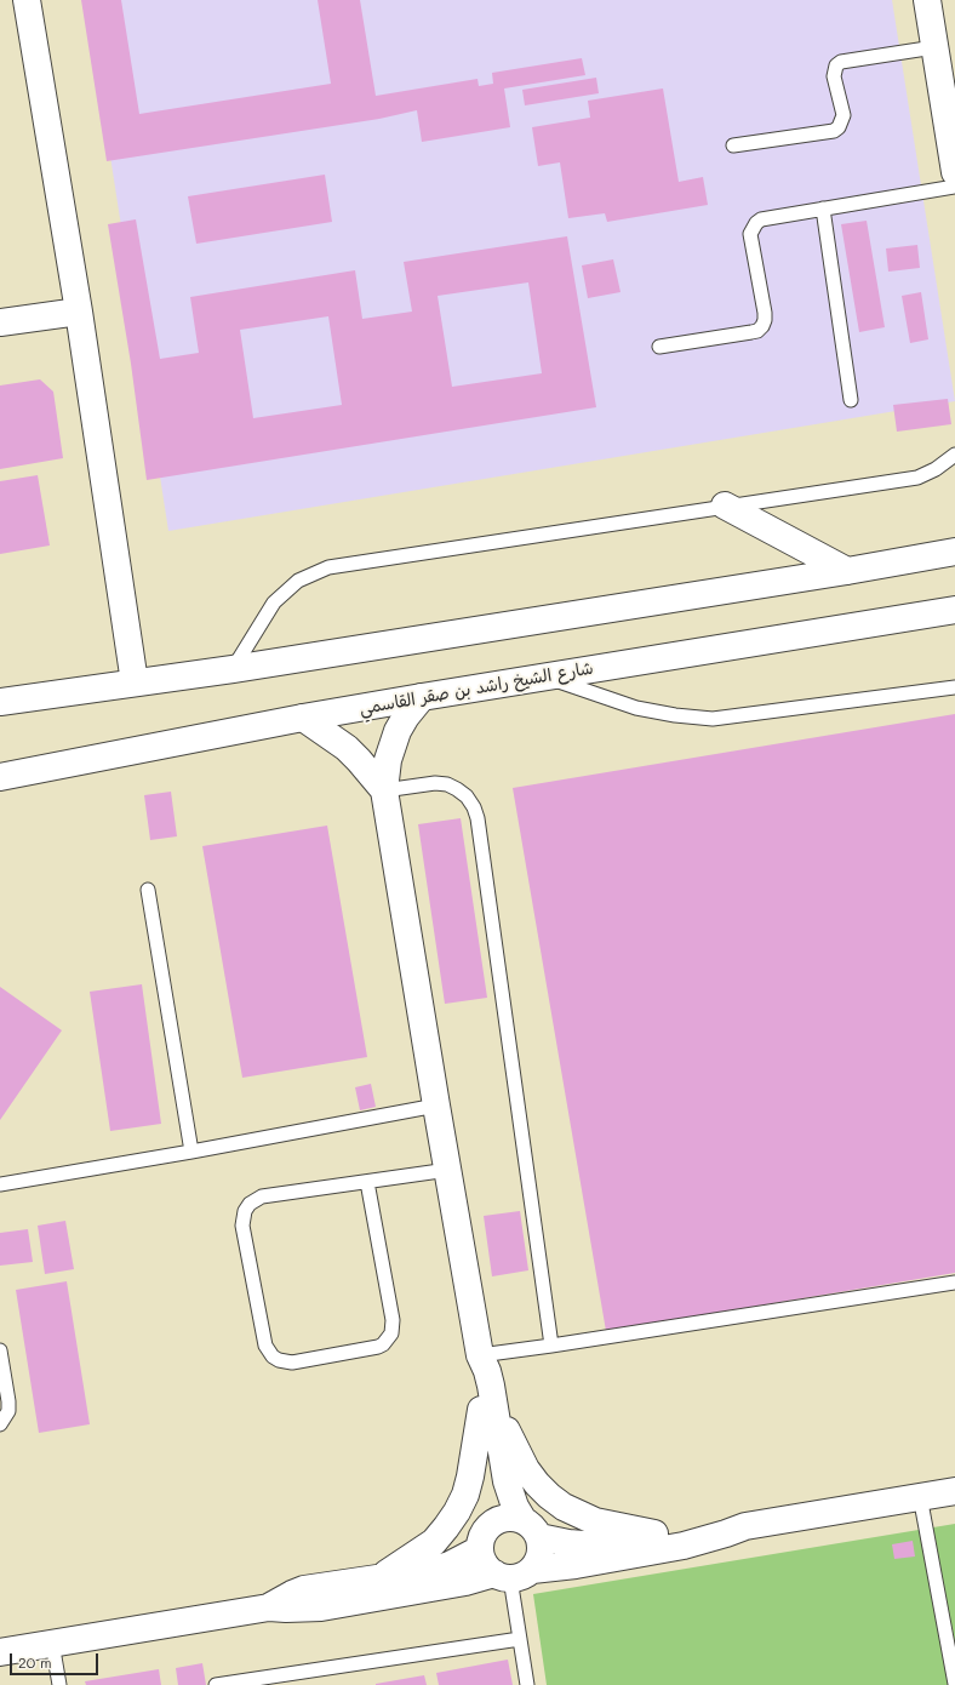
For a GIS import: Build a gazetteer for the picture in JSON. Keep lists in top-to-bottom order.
{
  "streets": {
    "street": ["شارع الشيخ راشد بن صقر القاسمي"]
  },
  "scale_bar": "20 m"
}
